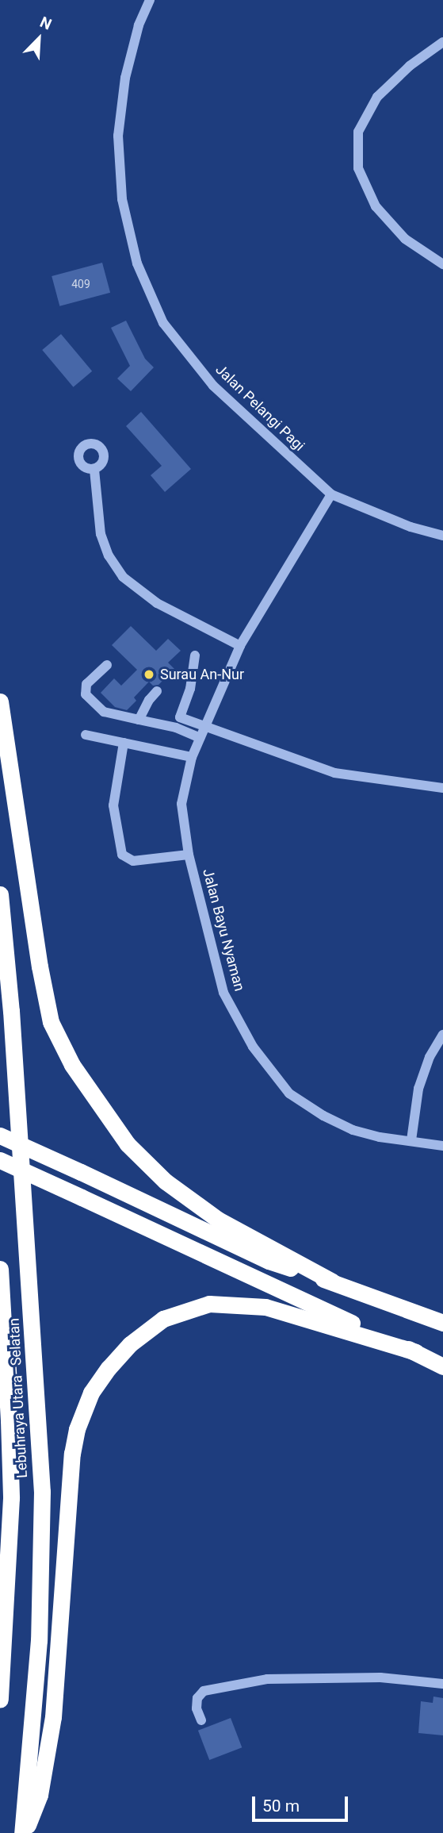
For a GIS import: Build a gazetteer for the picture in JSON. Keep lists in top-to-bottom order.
{
  "streets": {
    "highway": ["Lebuhraya Utara–Selatan"],
    "street": ["Jalan Pelangi Pagi", "Jalan Bayu Nyaman"]
  },
  "crossings": [
    ["Jalan Pelangi Pagi", "Jalan Bayu Nyaman"]
  ],
  "places": ["Surau An-Nur"],
  "house_numbers": ["409"],
  "scale_bar": "50 m",
  "north": "top right"
}
